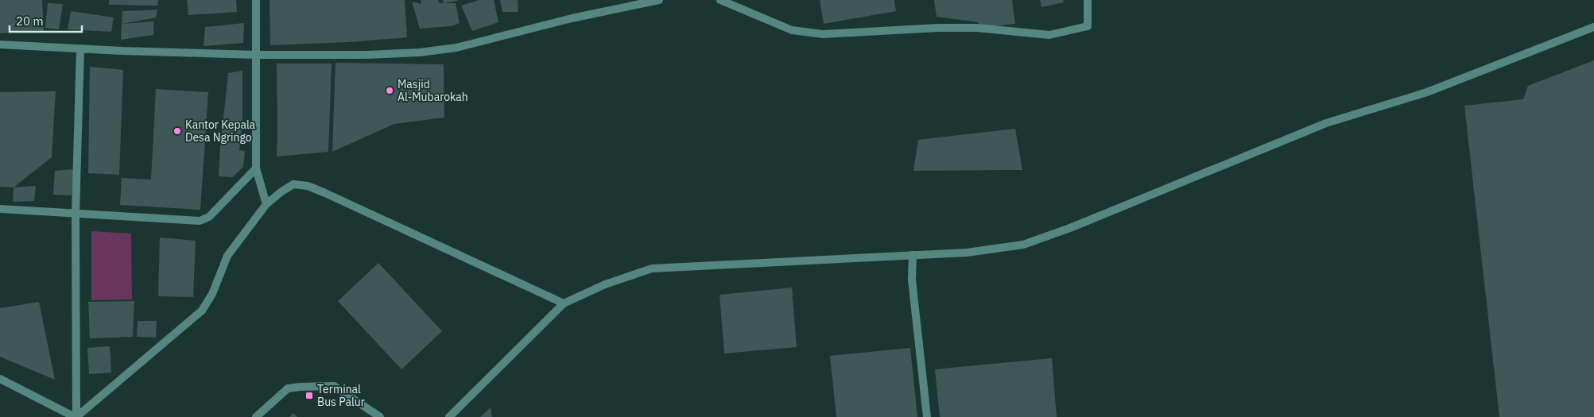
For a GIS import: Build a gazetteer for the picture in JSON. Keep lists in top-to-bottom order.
{
  "places": {
    "other": ["Masjid Al-Mubarokah", "Kantor Kepala Desa Ngringo"],
    "transit": ["Terminal Bus Palur"]
  },
  "scale_bar": "20 m"
}
